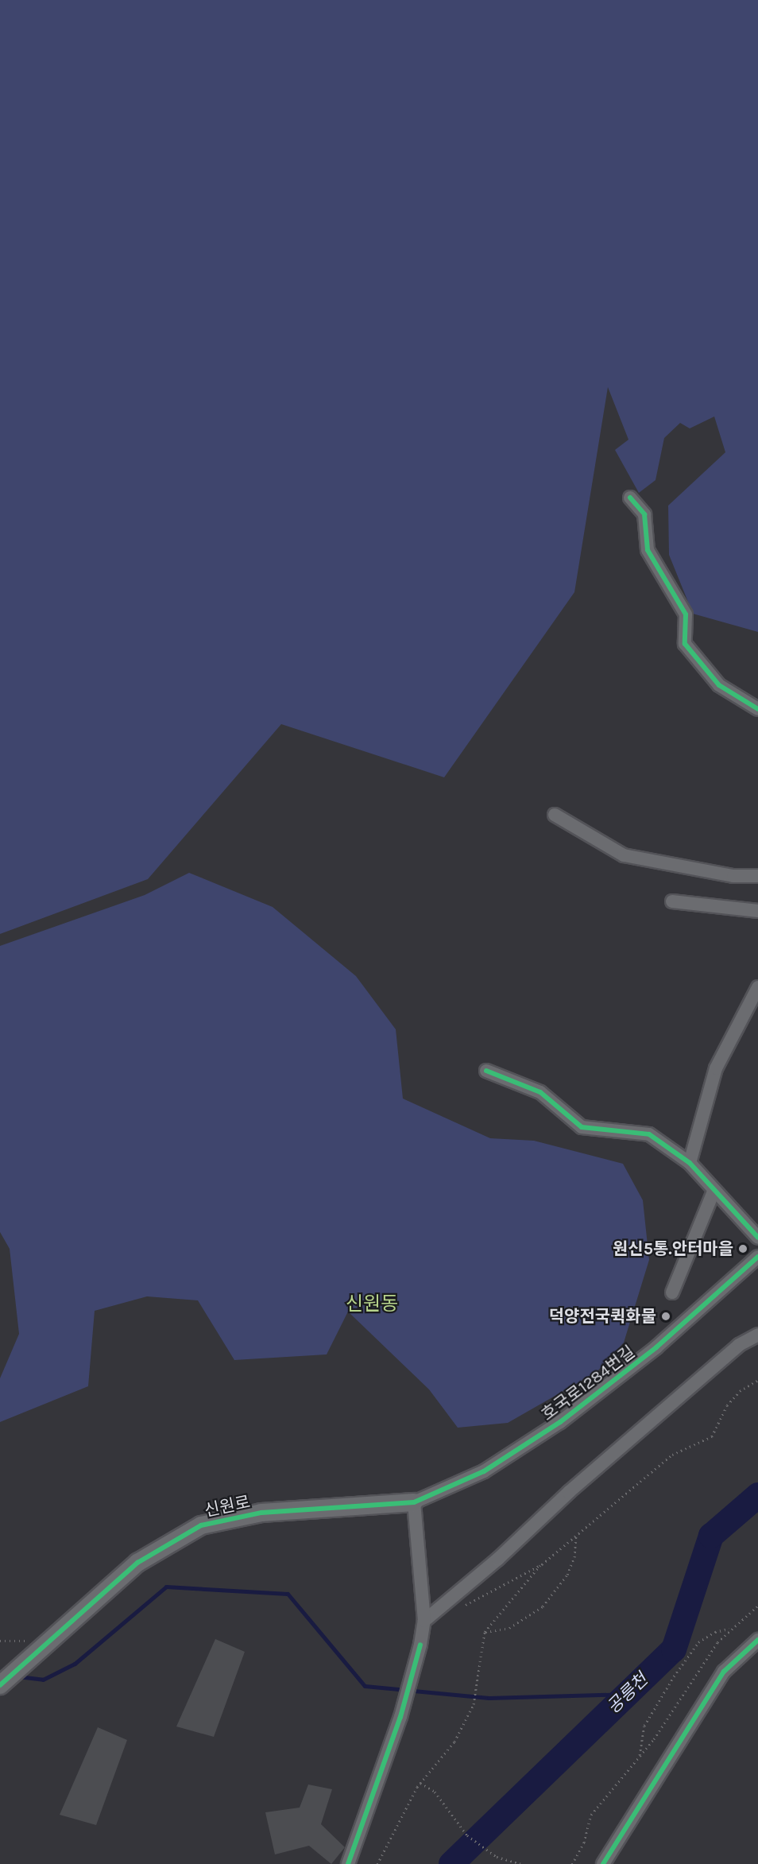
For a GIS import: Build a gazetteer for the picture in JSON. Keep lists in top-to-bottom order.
{
  "streets": {
    "street": ["호국로1284번길", "신원로"]
  },
  "crossings": [
    ["호국로1284번길", "신원로"]
  ],
  "districts": ["신원동"],
  "water": ["공릉천"],
  "places": ["원신5통.안터마을", "덕양전국퀵화물"]
}
